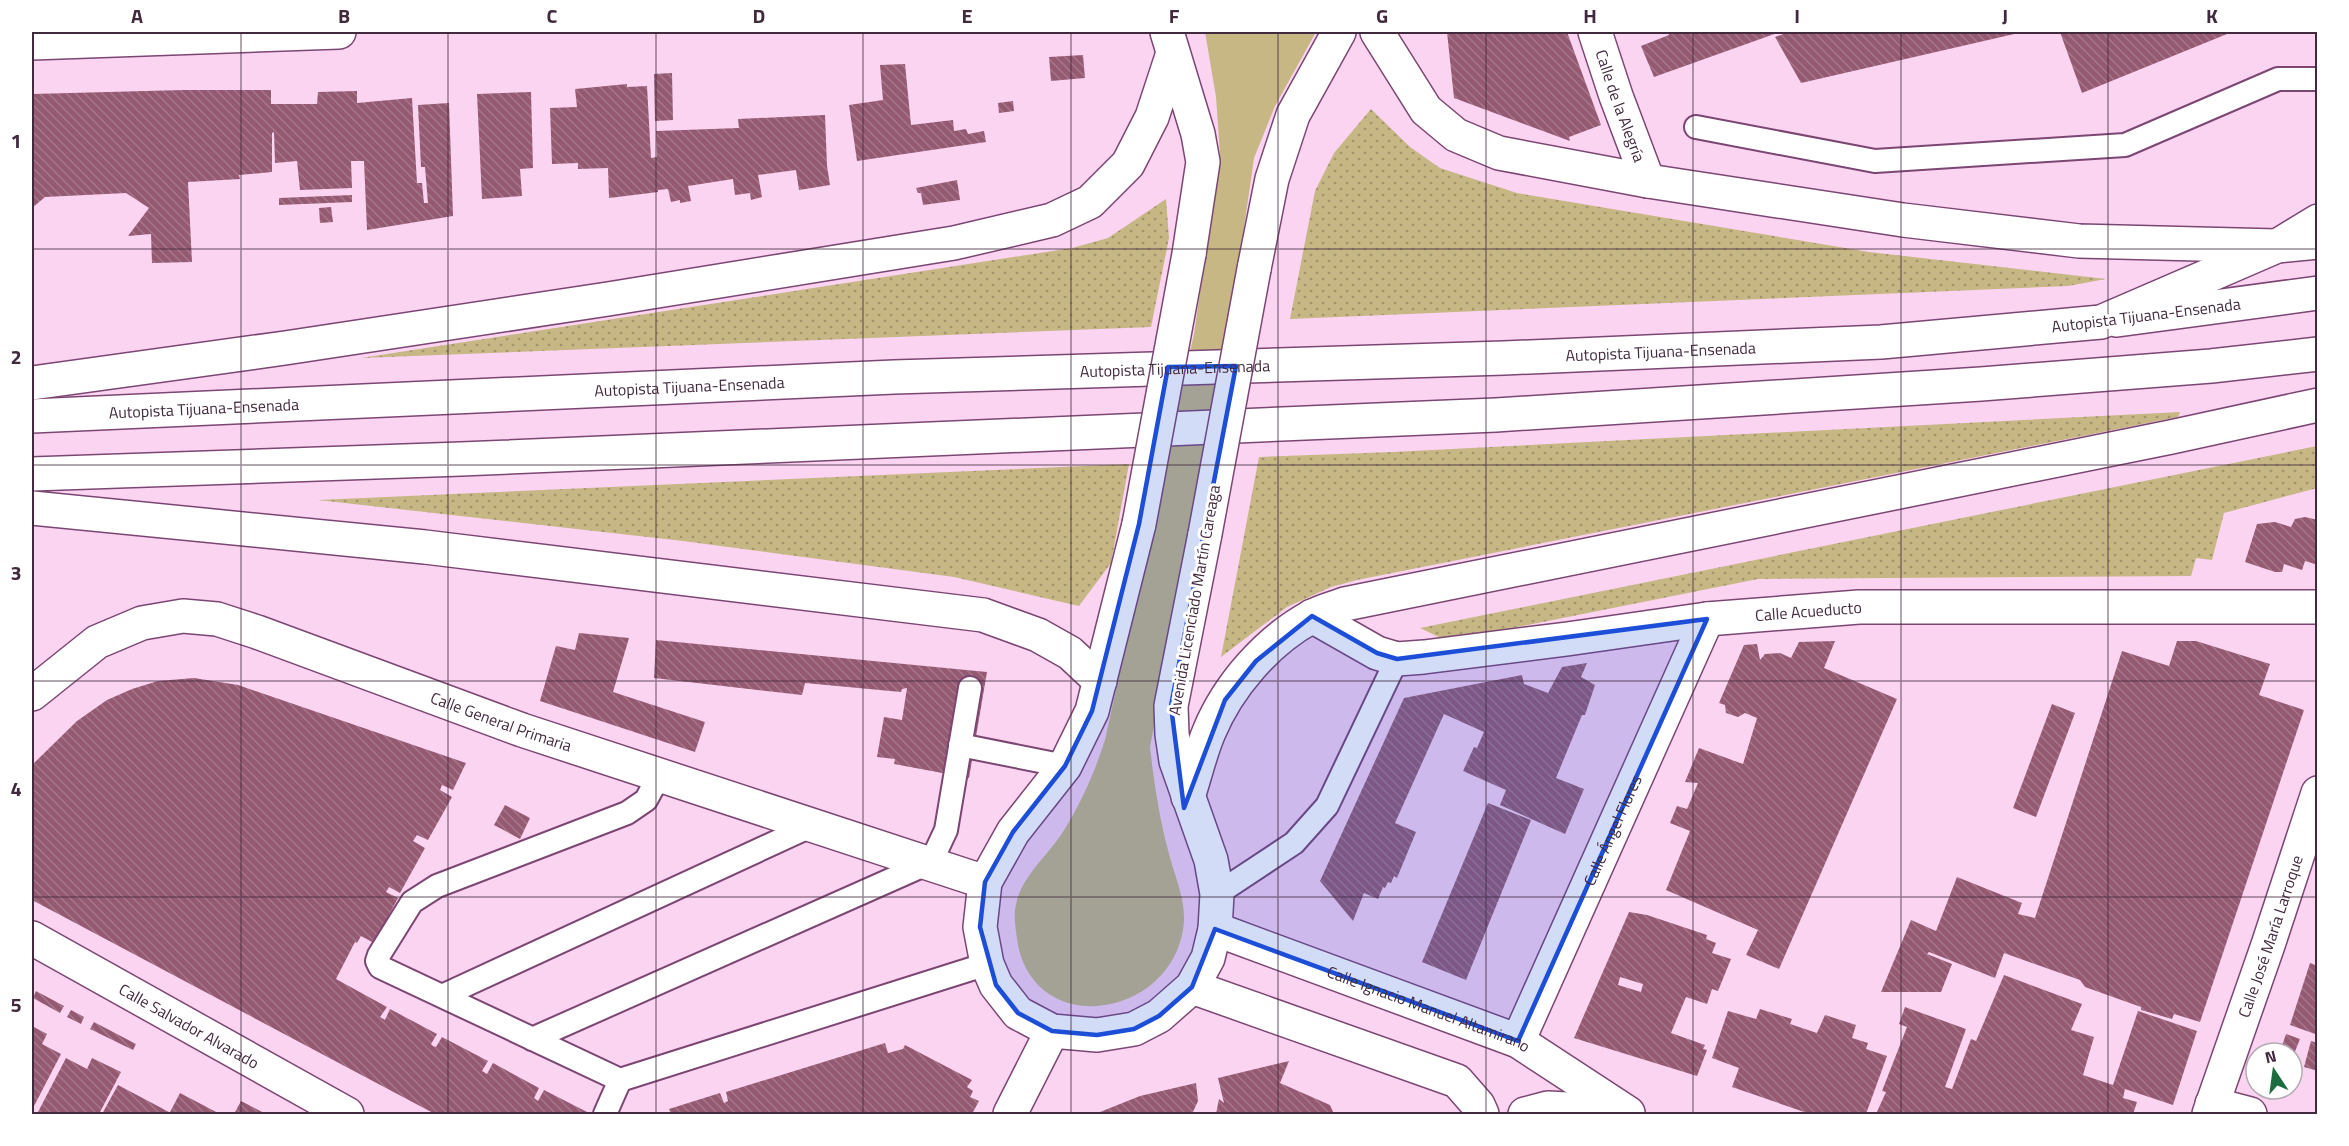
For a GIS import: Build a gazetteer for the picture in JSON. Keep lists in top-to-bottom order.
{
  "streets": {
    "main road": [
      "Calle de la Alegría",
      "Autopista Tijuana-Ensenada",
      "Avenida Licenciado Martín Careaga",
      "Calle Acueducto",
      "Calle General Primaria",
      "Calle Ángel Flores",
      "Calle José María Larroque",
      "Calle Ignacio Manuel Altamirano",
      "Calle Salvador Alvarado"
    ]
  },
  "crossings": [
    ["Avenida Licenciado Martín Careaga", "Calle General Primaria"],
    ["Avenida Licenciado Martín Careaga", "Calle Ignacio Manuel Altamirano"],
    ["Calle Acueducto", "Calle Ángel Flores"],
    ["Calle Ángel Flores", "Calle Ignacio Manuel Altamirano"]
  ],
  "north": "top",
  "grid": {
    "columns": [
      "A",
      "B",
      "C",
      "D",
      "E",
      "F",
      "G",
      "H",
      "I",
      "J",
      "K"
    ],
    "rows": [
      "1",
      "2",
      "3",
      "4",
      "5"
    ]
  }
}
